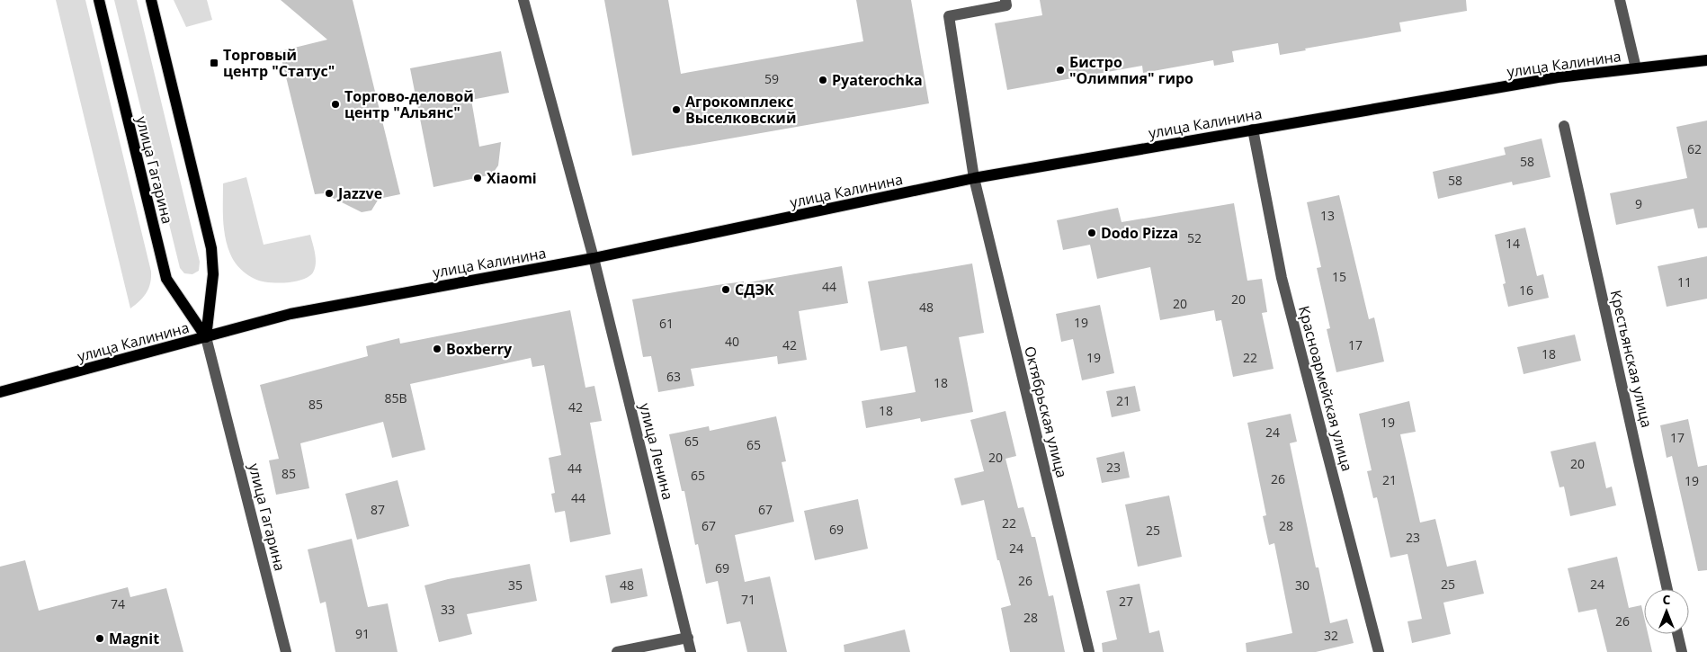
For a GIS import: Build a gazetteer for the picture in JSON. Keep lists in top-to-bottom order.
{
  "streets": {
    "main road": ["улица Калинина", "улица Гагарина"],
    "street": [
      "Крестьянская улица",
      "Красноармейская улица",
      "Октябрьская улица",
      "улица Ленина"
    ]
  },
  "crossings": [
    ["улица Калинина", "улица Гагарина"],
    ["улица Калинина", "Красноармейская улица"],
    ["улица Калинина", "Октябрьская улица"],
    ["улица Калинина", "улица Ленина"]
  ],
  "places": {
    "transit": ["Торговый центр \"Статус\""],
    "other": [
      "Бистро \"Олимпия\" гиро",
      "Pyaterochka",
      "Торгово-деловой центр \"Альянс\"",
      "Агрокомплекс Выселковский",
      "Xiaomi",
      "Jazzve",
      "Dodo Pizza",
      "СДЭК",
      "Boxberry",
      "Magnit"
    ]
  },
  "house_numbers": [
    "59",
    "62",
    "58",
    "58",
    "9",
    "13",
    "52",
    "14",
    "15",
    "11",
    "44",
    "16",
    "20",
    "20",
    "48",
    "19",
    "61",
    "40",
    "42",
    "17",
    "18",
    "19",
    "22",
    "63",
    "18",
    "85В",
    "21",
    "85",
    "42",
    "18",
    "19",
    "24",
    "17",
    "65",
    "65",
    "20",
    "20",
    "23",
    "44",
    "85",
    "65",
    "26",
    "21",
    "19",
    "44",
    "87",
    "67",
    "22",
    "67",
    "28",
    "69",
    "25",
    "23",
    "24",
    "69",
    "26",
    "25",
    "24",
    "35",
    "48",
    "30",
    "71",
    "27",
    "74",
    "33",
    "28",
    "26",
    "91",
    "32"
  ],
  "north": "top"
}
